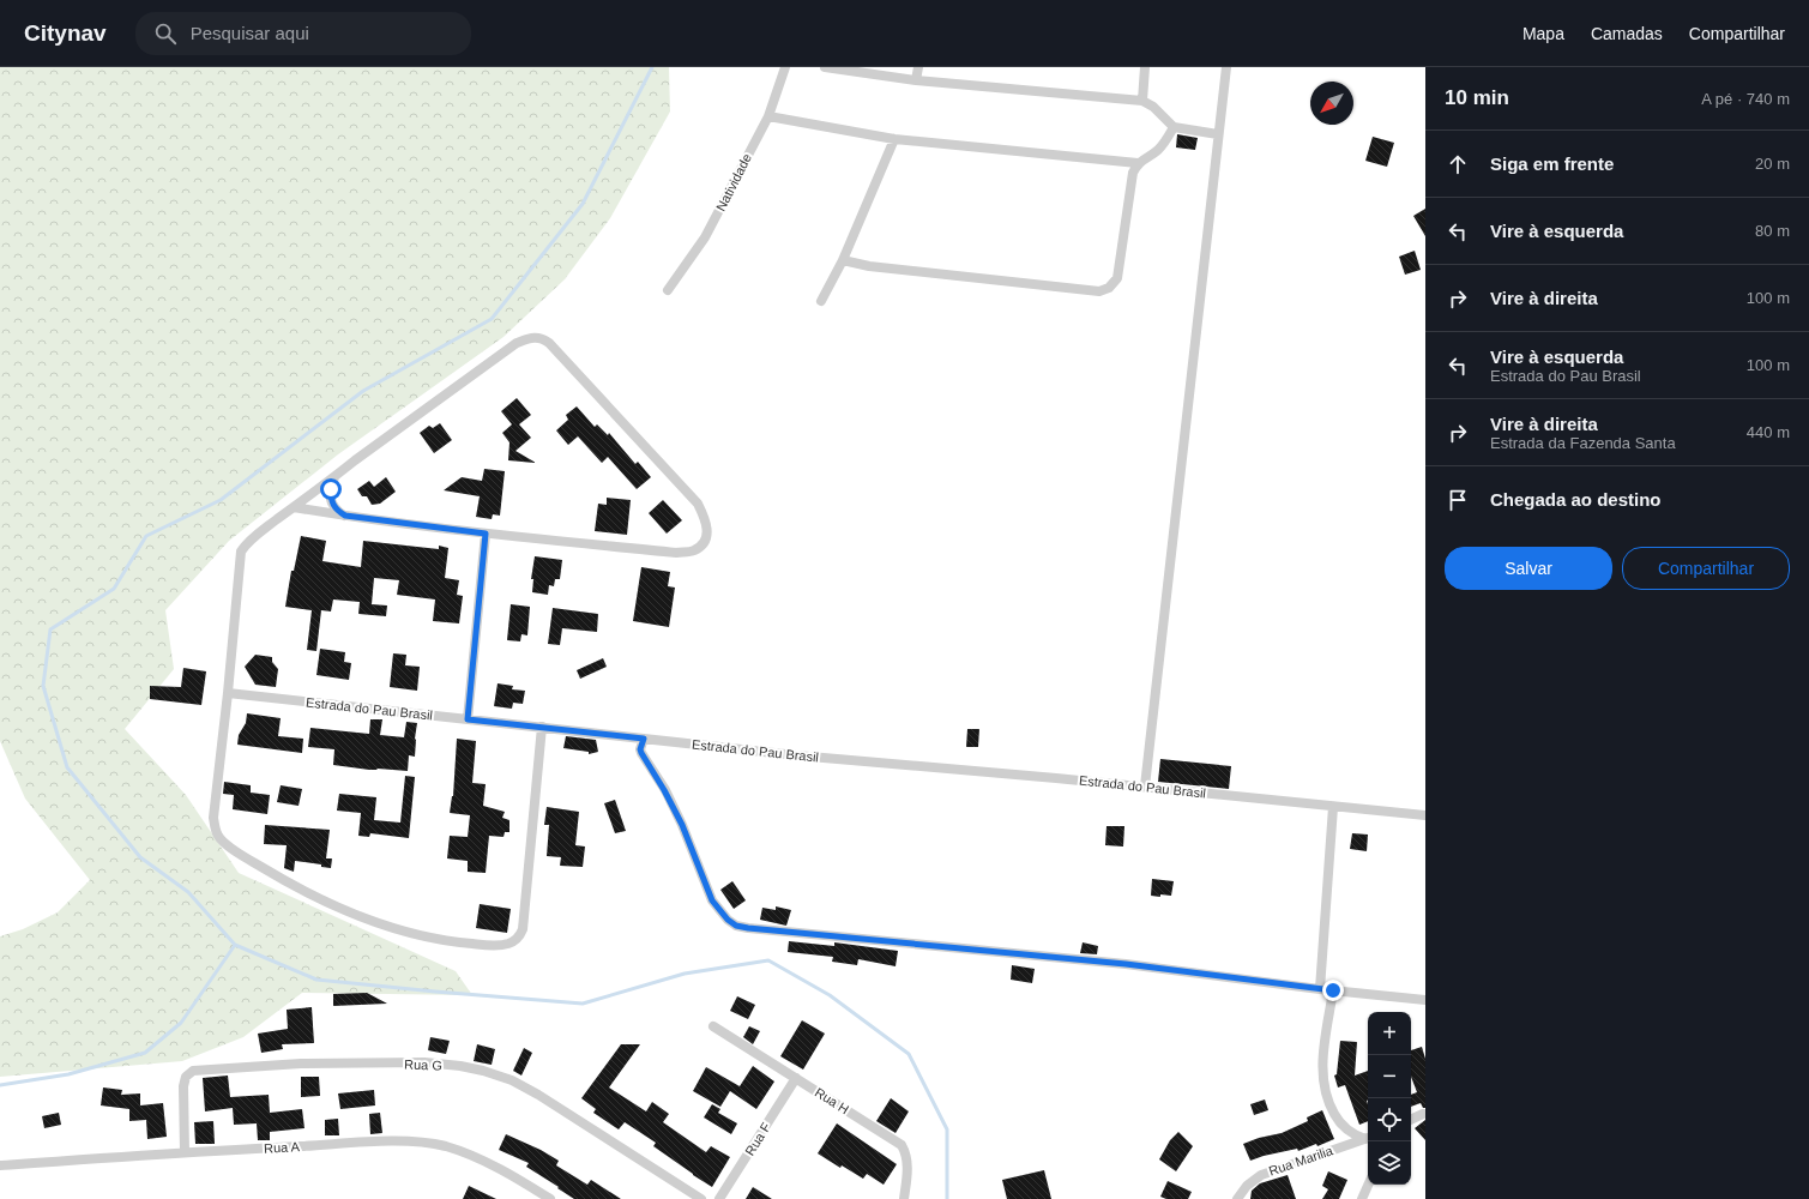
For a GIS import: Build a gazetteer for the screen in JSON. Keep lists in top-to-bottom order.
{
  "streets": {
    "street": [
      "Natividade",
      "Estrada do Pau Brasil",
      "Rua G",
      "Rua H",
      "Rua F",
      "Rua A",
      "Rua Marilia"
    ]
  },
  "crossings": [
    ["Rua G", "Rua A"],
    ["Rua H", "Rua F"]
  ],
  "north": "bottom left",
  "page": {
    "header": "Citynav",
    "search": "Pesquisar aqui",
    "nav": ["Mapa", "Camadas", "Compartilhar"],
    "heading": ["10 min", "A pé · 740 m"],
    "list": [
      ["Siga em frente", "20 m"],
      ["Vire à esquerda", "80 m"],
      ["Vire à direita", "100 m"],
      ["Vire à esquerda", "Estrada do Pau Brasil", "100 m"],
      ["Vire à direita", "Estrada da Fazenda Santa", "440 m"],
      "Chegada ao destino"
    ],
    "buttons": ["Salvar", "Compartilhar"],
    "map_buttons": ["+", "−"]
  }
}
